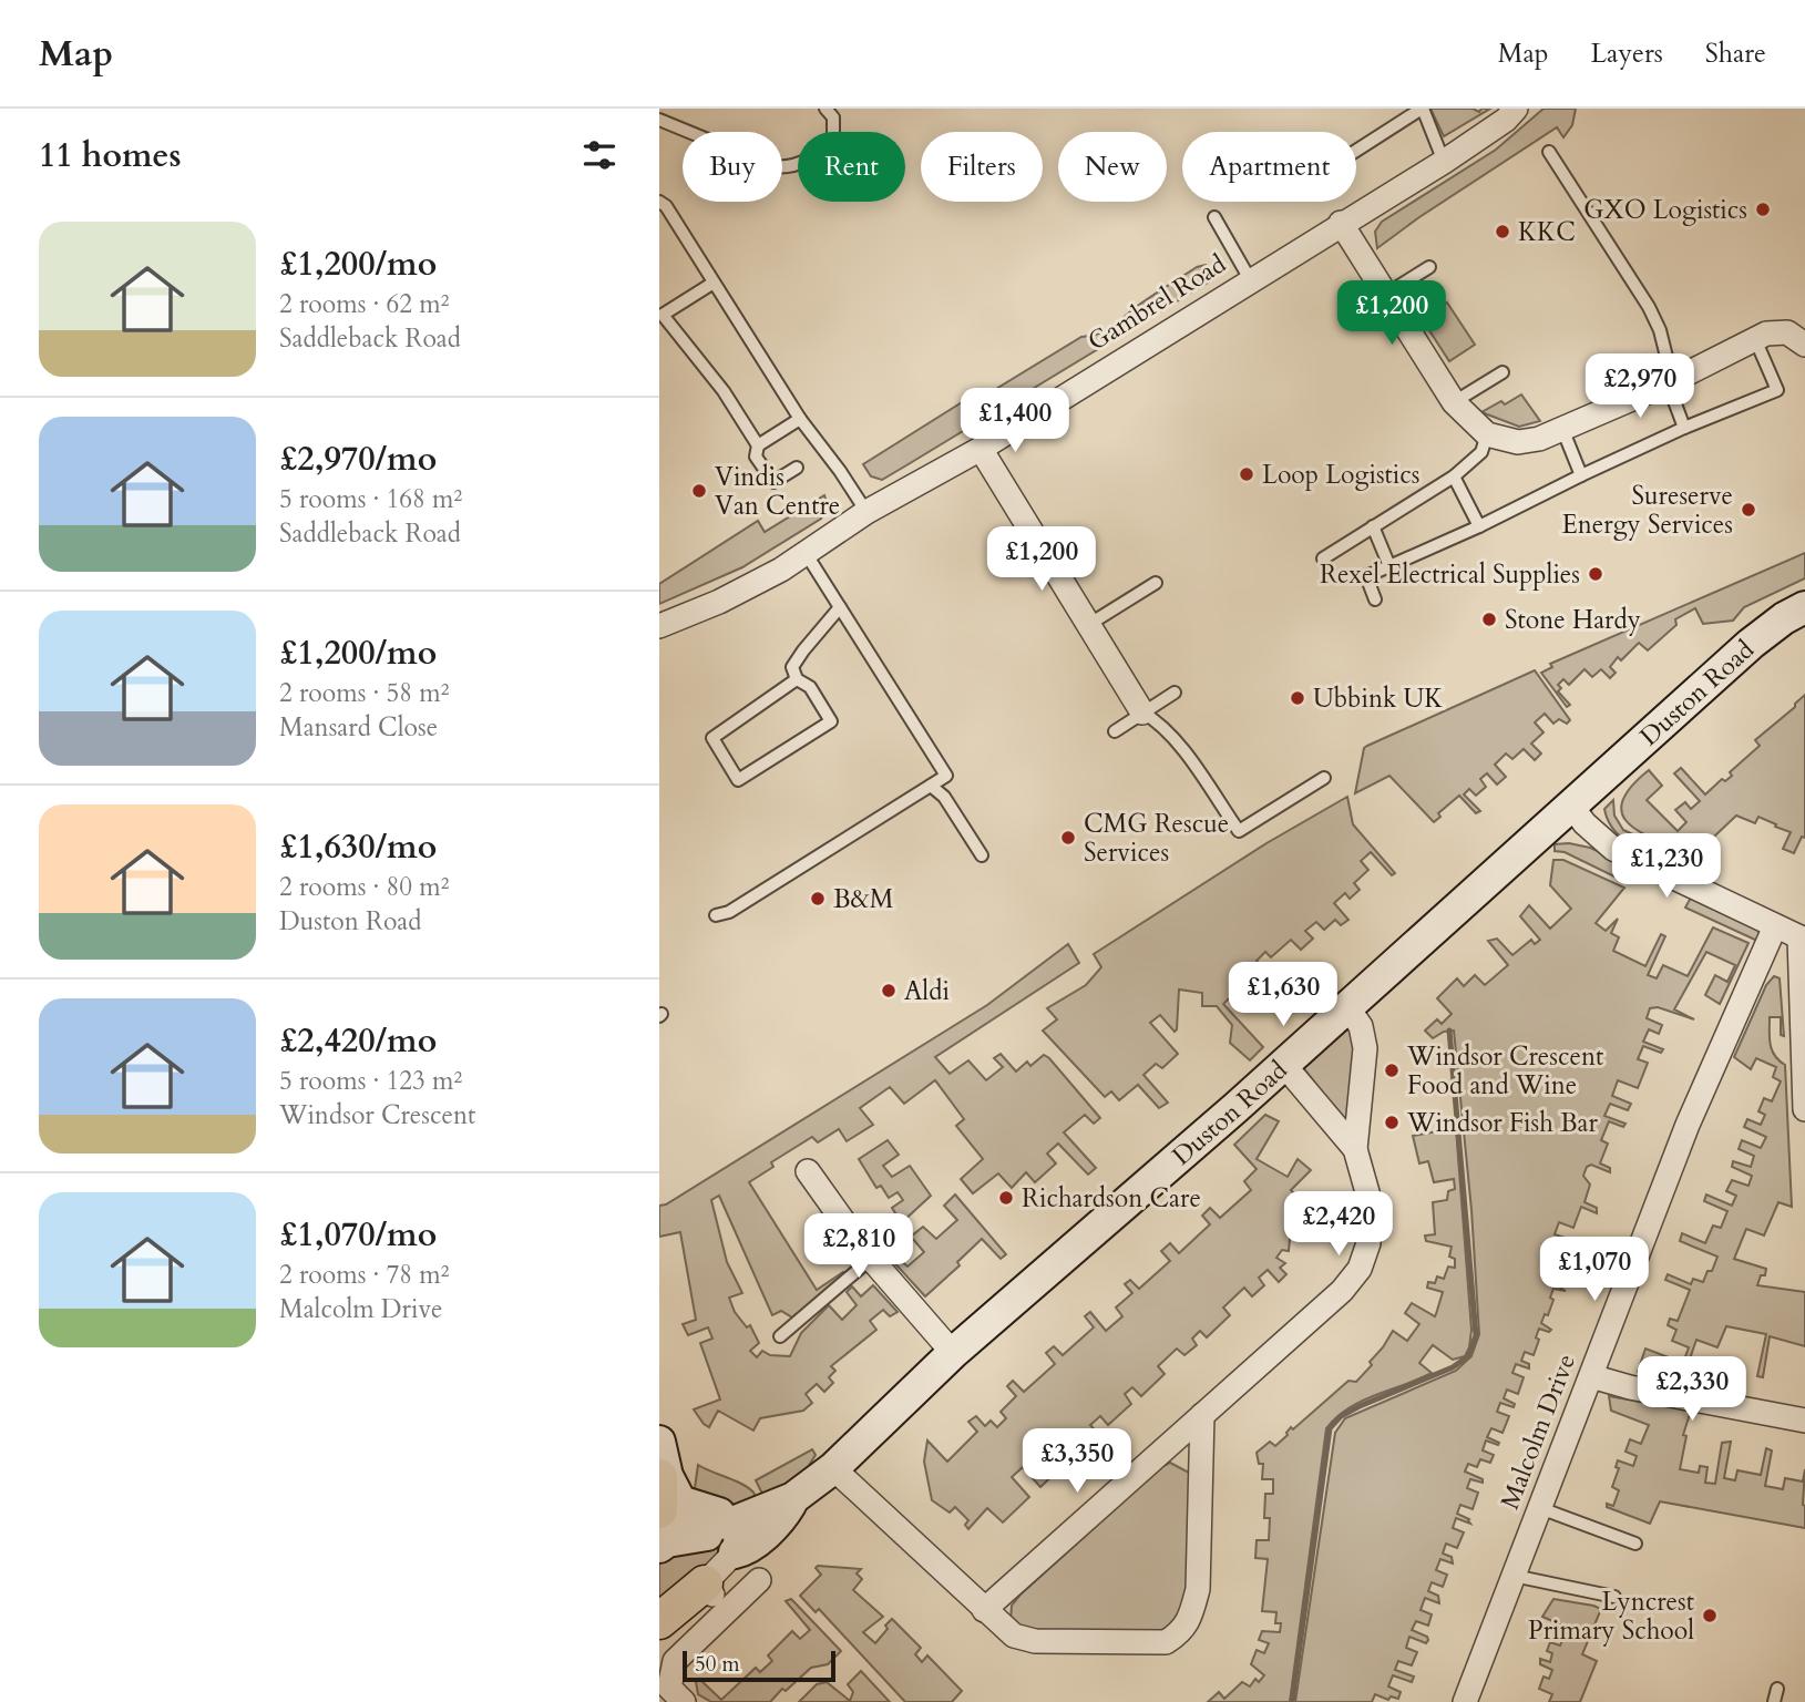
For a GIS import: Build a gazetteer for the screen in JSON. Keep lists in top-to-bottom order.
{
  "streets": {
    "street": ["Gambrel Road", "Duston Road", "Malcolm Drive"]
  },
  "places": [
    "GXO Logistics",
    "KKC",
    "Loop Logistics",
    "Vindis Van Centre",
    "Sureserve Energy Services",
    "Rexel Electrical Supplies",
    "Stone Hardy",
    "Ubbink UK",
    "CMG Rescue Services",
    "B&M",
    "Aldi",
    "Windsor Crescent Food and Wine",
    "Windsor Fish Bar",
    "Richardson Care",
    "Lyncrest Primary School"
  ],
  "scale_bar": "50 m",
  "page": {
    "header": "Map",
    "nav": ["Map", "Layers", "Share"],
    "heading": "11 homes",
    "chip": [
      "Buy",
      "Rent",
      "Filters",
      "New",
      "Apartment"
    ],
    "list": [
      {
        "name": "£1,200/mo",
        "note": "2 rooms · 62 m² · Saddleback Road"
      },
      {
        "name": "£2,970/mo",
        "note": "5 rooms · 168 m² · Saddleback Road"
      },
      {
        "name": "£1,200/mo",
        "note": "2 rooms · 58 m² · Mansard Close"
      },
      {
        "name": "£1,630/mo",
        "note": "2 rooms · 80 m² · Duston Road"
      },
      {
        "name": "£2,420/mo",
        "note": "5 rooms · 123 m² · Windsor Crescent"
      },
      {
        "name": "£1,070/mo",
        "note": "2 rooms · 78 m² · Malcolm Drive"
      }
    ],
    "price": [
      "£1,200",
      "£2,970",
      "£1,400",
      "£1,200",
      "£1,230",
      "£1,630",
      "£2,420",
      "£2,810",
      "£1,070",
      "£2,330",
      "£3,350"
    ],
    "scale": "50 m"
  }
}
